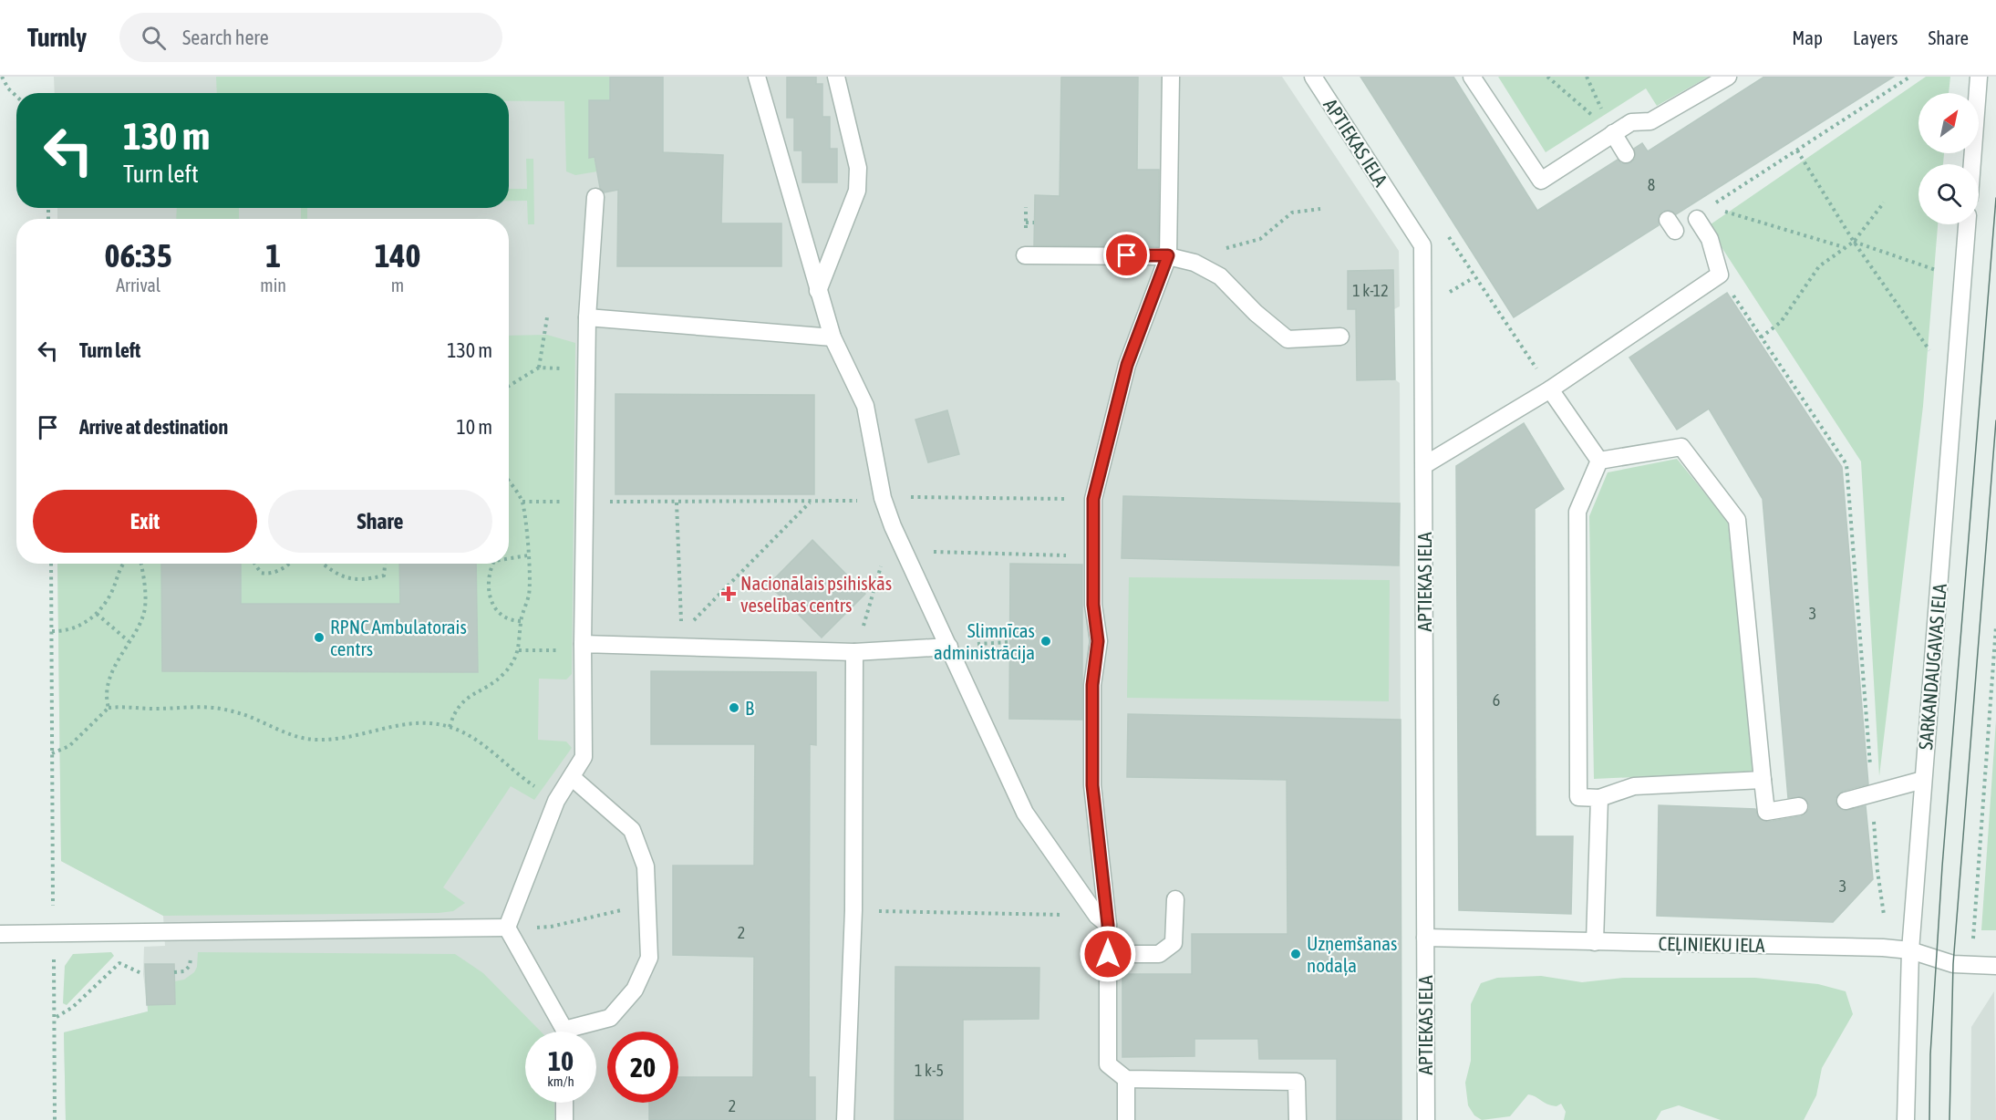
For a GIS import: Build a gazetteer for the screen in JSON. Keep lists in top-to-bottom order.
{
  "streets": {
    "street": ["APTIEKAS IELA", "SARKANDAUGAVAS IELA", "CEĻINIEKU IELA"]
  },
  "crossings": [
    ["APTIEKAS IELA", "CEĻINIEKU IELA"],
    ["SARKANDAUGAVAS IELA", "CEĻINIEKU IELA"]
  ],
  "places": {
    "health": ["Nacionālais psihiskās veselības centrs"],
    "other": [
      "RPNC Ambulatorais centrs",
      "Slimnīcas administrācija",
      "B",
      "Uzņemšanas nodaļa"
    ]
  },
  "house_numbers": [
    "8",
    "1 k-12",
    "3",
    "6",
    "3",
    "2",
    "1 k-5",
    "2"
  ],
  "north": "top right",
  "page": {
    "header": "Turnly",
    "search": "Search here",
    "nav": ["Map", "Layers", "Share"],
    "turn": ["130 m", "Turn left"],
    "eta": [
      "06:35",
      "Arrival",
      "1",
      "min",
      "140",
      "m"
    ],
    "list": [
      {
        "name": "Turn left",
        "value": "130 m"
      },
      {
        "name": "Arrive at destination",
        "value": "10 m"
      }
    ],
    "buttons": ["Exit", "Share"],
    "speed": "10 km/h",
    "limit": "20"
  }
}
